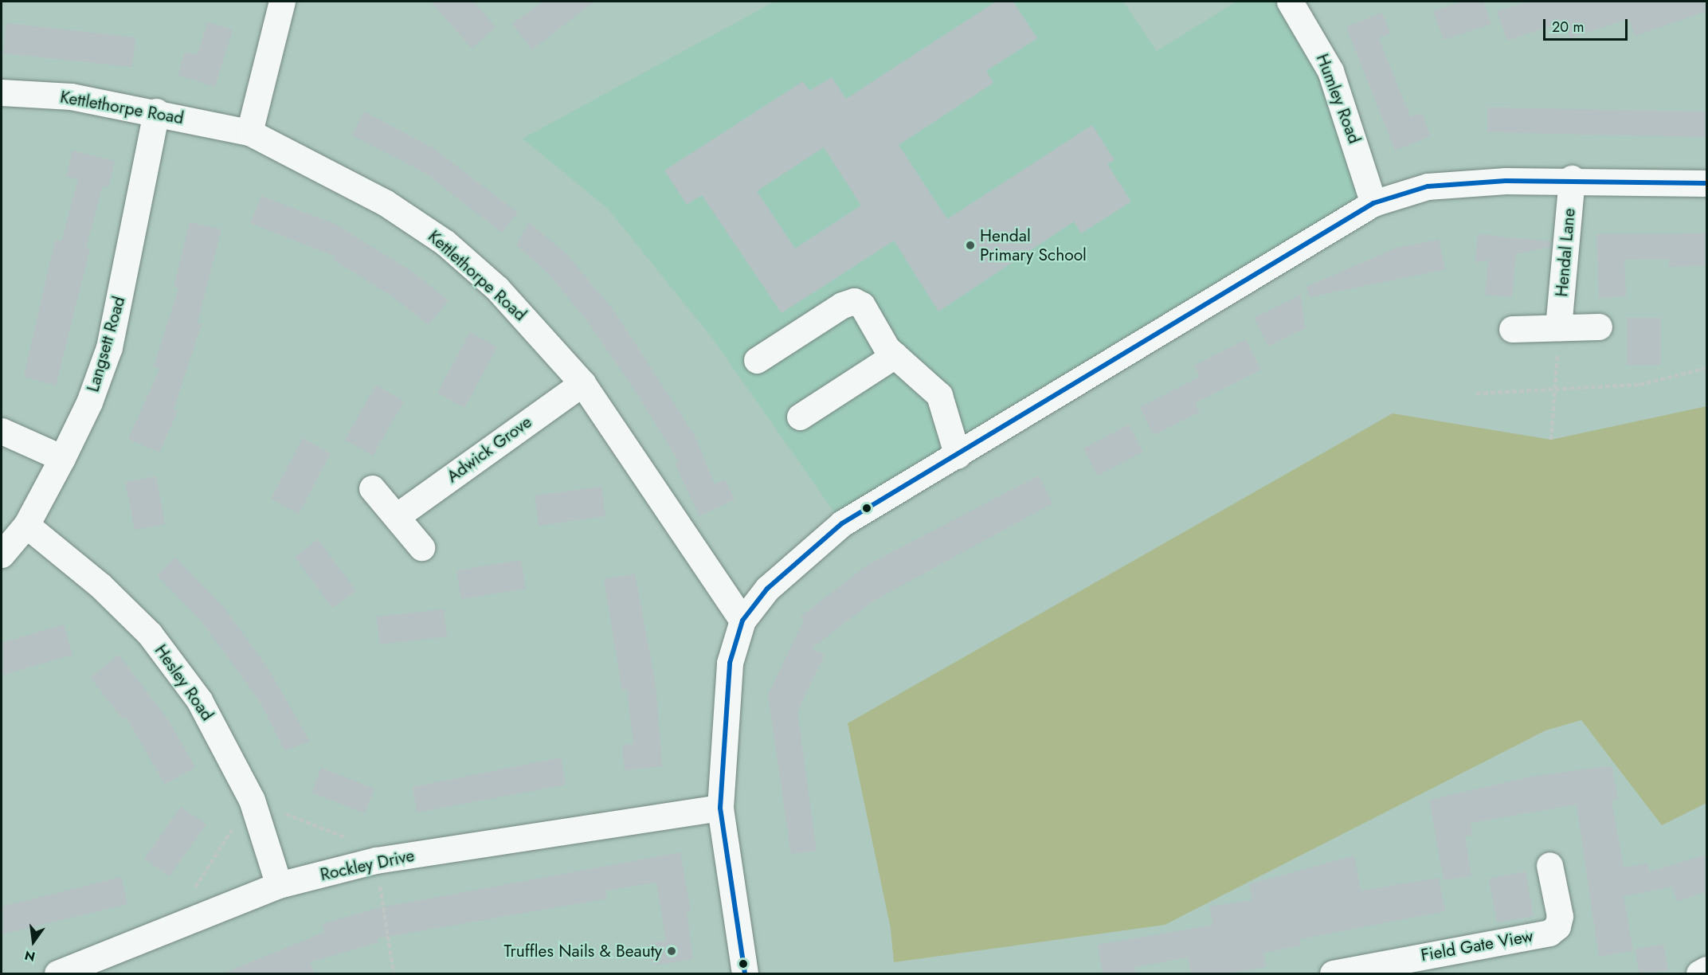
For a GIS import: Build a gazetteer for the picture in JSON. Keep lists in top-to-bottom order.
{
  "streets": {
    "street": [
      "Humley Road",
      "Kettlethorpe Road",
      "Hendal Lane",
      "Langsett Road",
      "Adwick Grove",
      "Hesley Road",
      "Rockley Drive",
      "Field Gate View"
    ]
  },
  "crossings": [
    ["Kettlethorpe Road", "Langsett Road"],
    ["Kettlethorpe Road", "Adwick Grove"],
    ["Langsett Road", "Hesley Road"],
    ["Hesley Road", "Rockley Drive"]
  ],
  "places": ["Hendal Primary School", "Truffles Nails & Beauty"],
  "scale_bar": "20 m",
  "north": "bottom"
}
